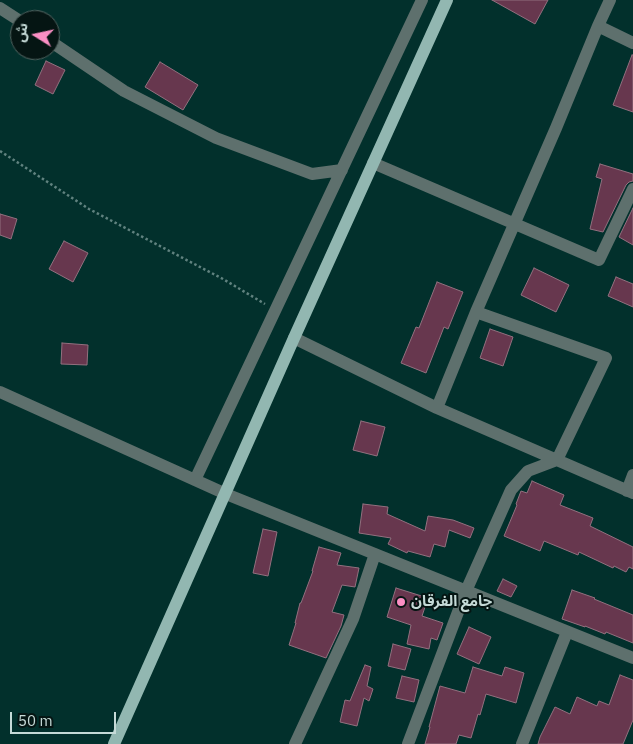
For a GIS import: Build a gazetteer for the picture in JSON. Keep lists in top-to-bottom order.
{
  "places": ["جامع الفرقان"],
  "scale_bar": "50 m",
  "north": "left"
}
